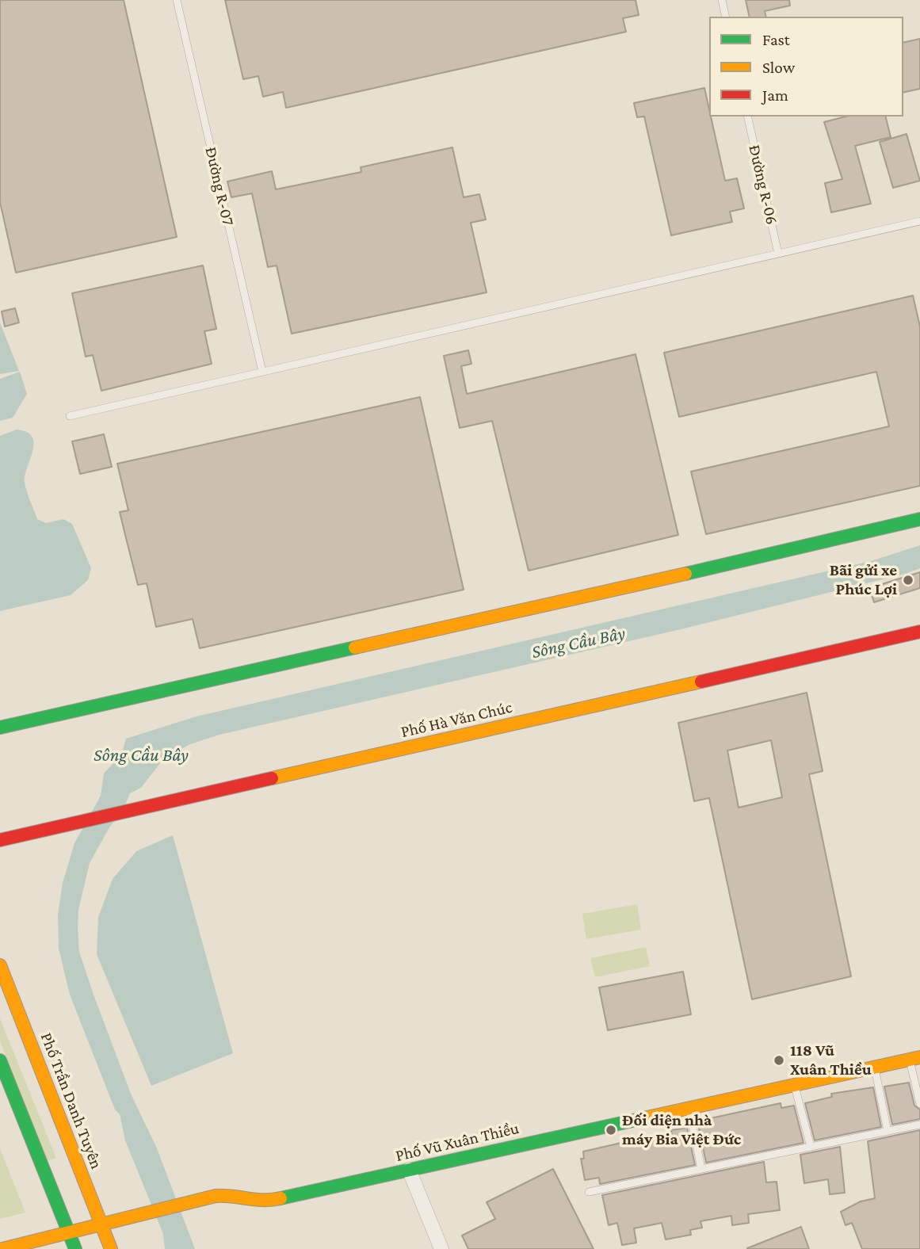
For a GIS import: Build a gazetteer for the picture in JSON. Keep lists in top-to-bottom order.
{
  "streets": {
    "street": ["Phố Hà Văn Chúc", "Phố Trần Danh Tuyên", "Phố Vũ Xuân Thiều"],
    "lane": ["Đường R-06", "Đường R-07"]
  },
  "crossings": [
    ["Phố Trần Danh Tuyên", "Phố Vũ Xuân Thiều"]
  ],
  "water": ["Sông Cầu Bây"],
  "places": ["Bãi gửi xe Phúc Lợi", "118 Vũ Xuân Thiều", "Đối diện nhà máy Bia Việt Đức"],
  "legend": ["Fast", "Slow", "Jam"]
}
